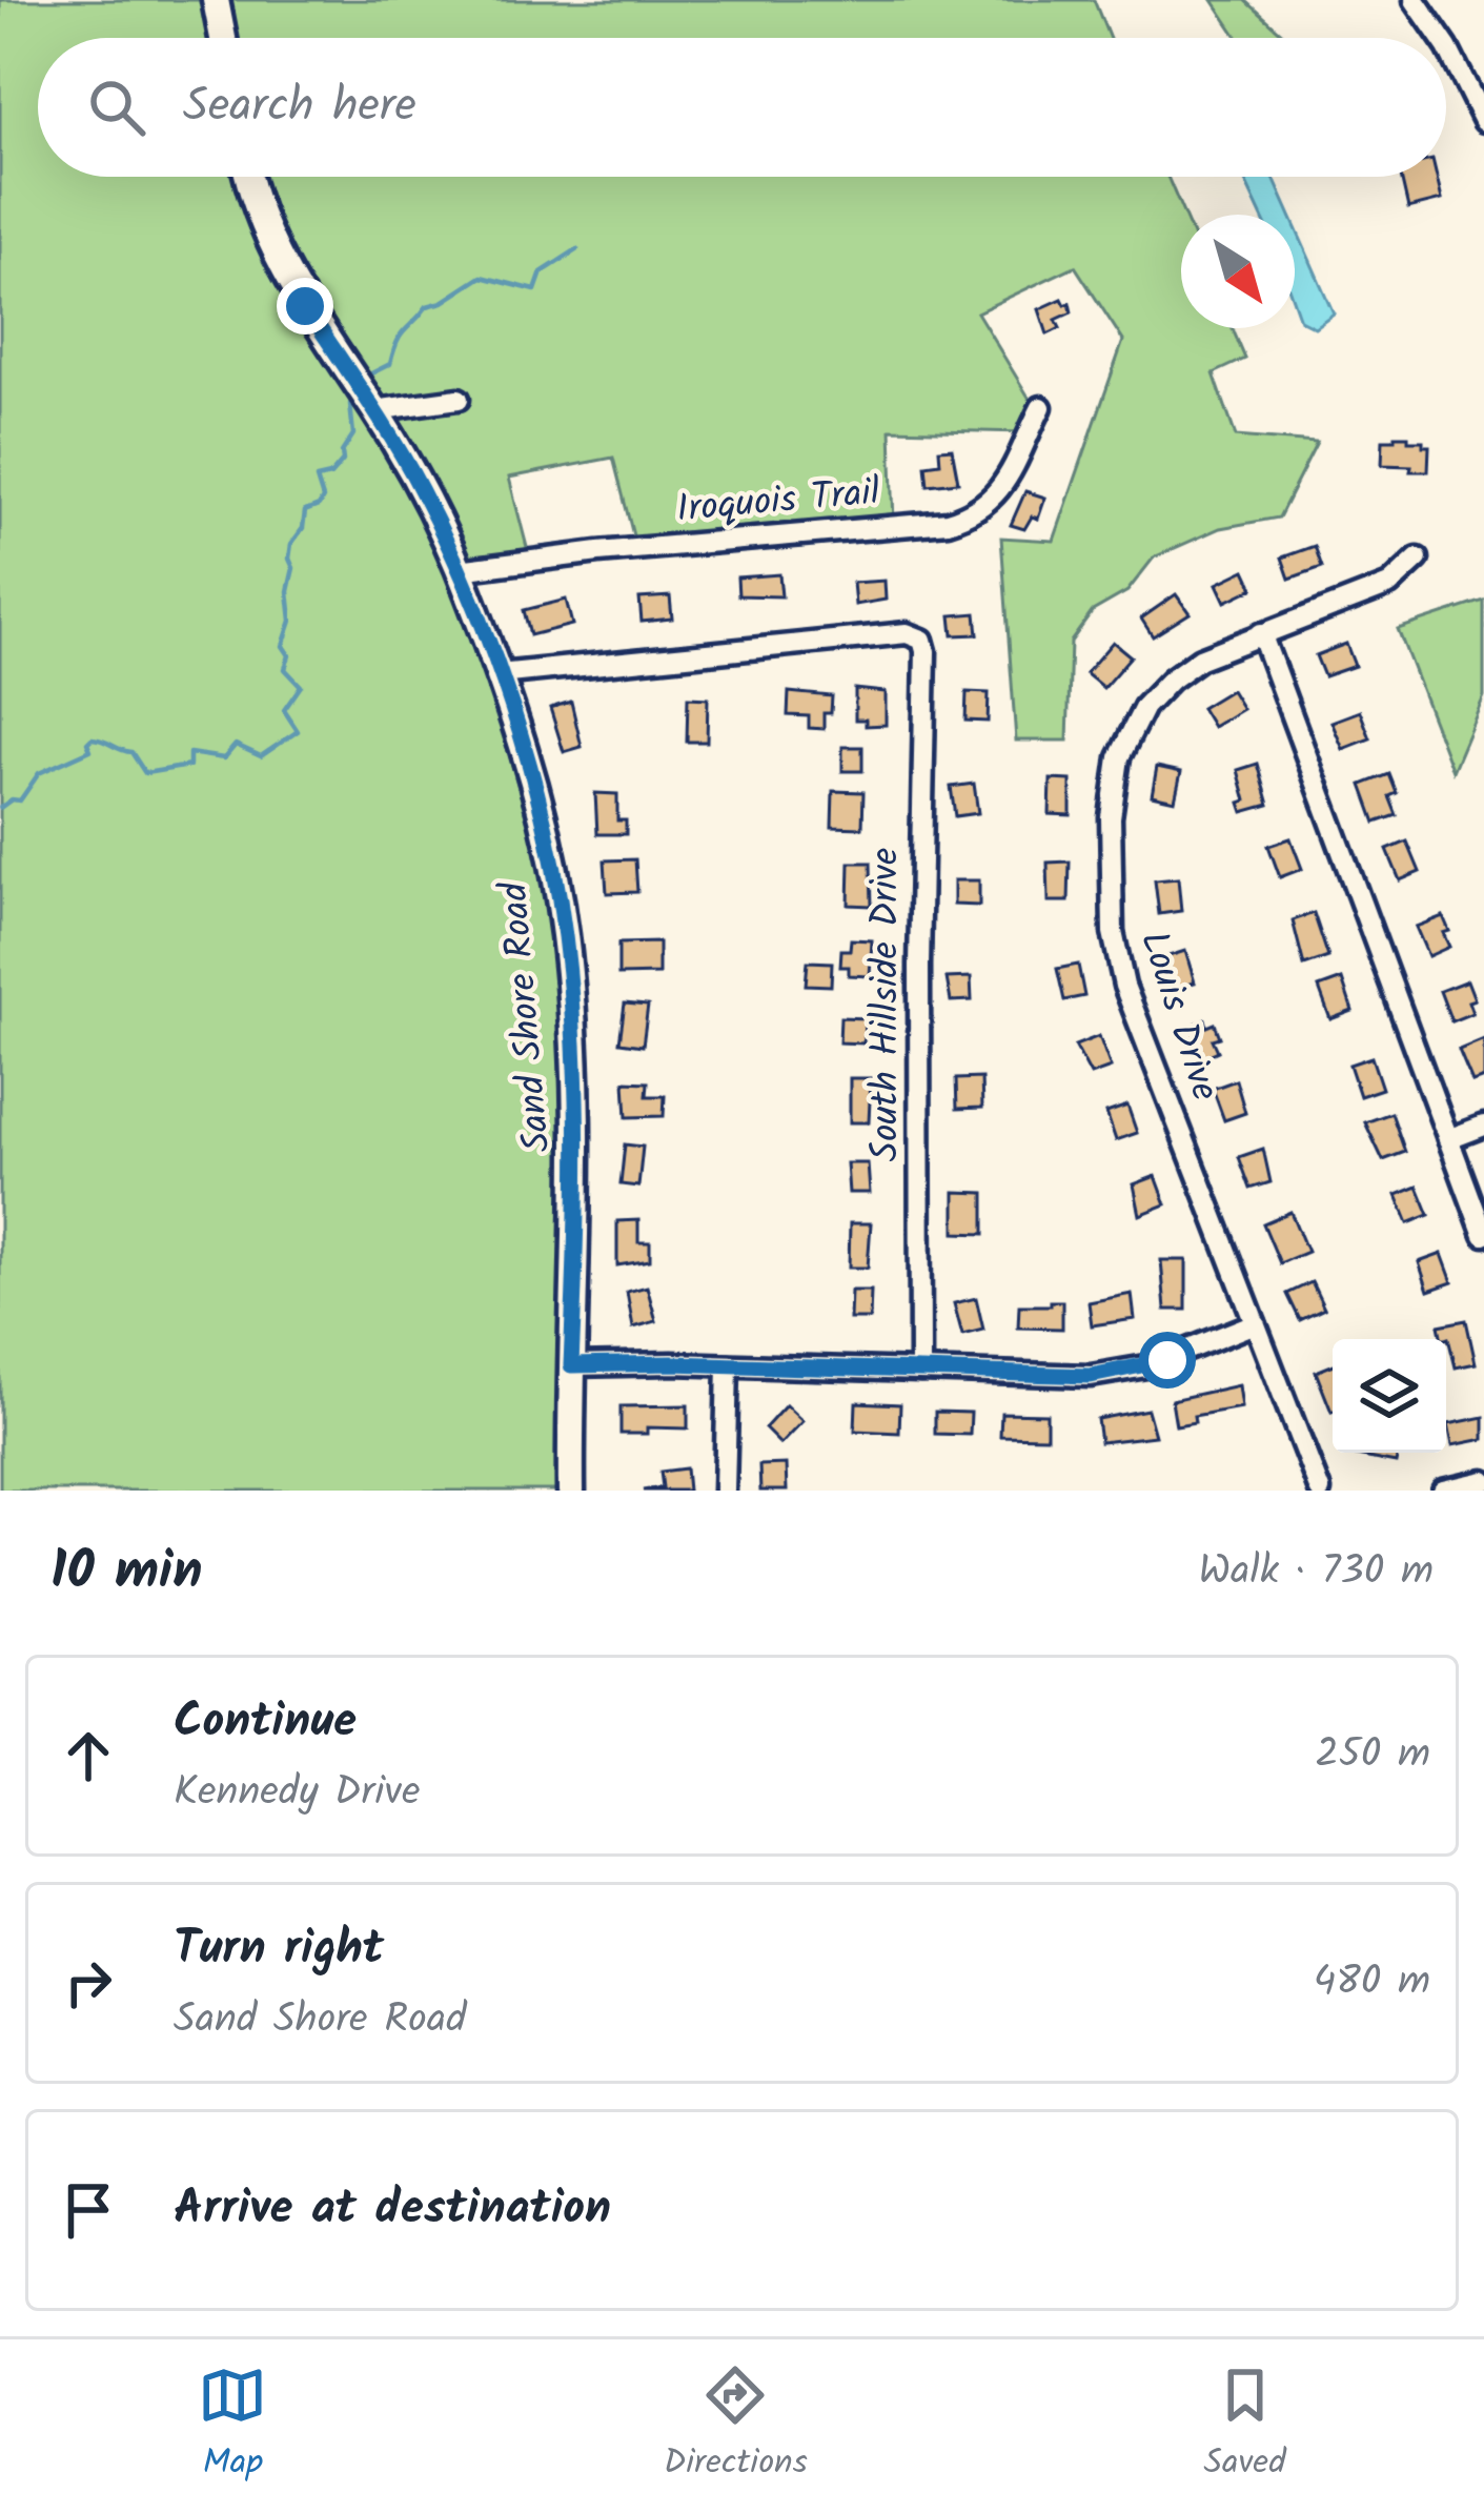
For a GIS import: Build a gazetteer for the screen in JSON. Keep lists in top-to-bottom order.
{
  "streets": {
    "street": [
      "Iroquois Trail",
      "South Hillside Drive",
      "Louis Drive",
      "Sand Shore Road"
    ]
  },
  "crossings": [
    ["Iroquois Trail", "Sand Shore Road"],
    ["South Hillside Drive", "Sand Shore Road"]
  ],
  "north": "bottom right",
  "page": {
    "search": "Search here",
    "heading": ["10 min", "Walk · 730 m"],
    "list": [
      ["Continue", "Kennedy Drive", "250 m"],
      ["Turn right", "Sand Shore Road", "480 m"],
      "Arrive at destination"
    ],
    "nav": ["Map", "Directions", "Saved"]
  }
}
